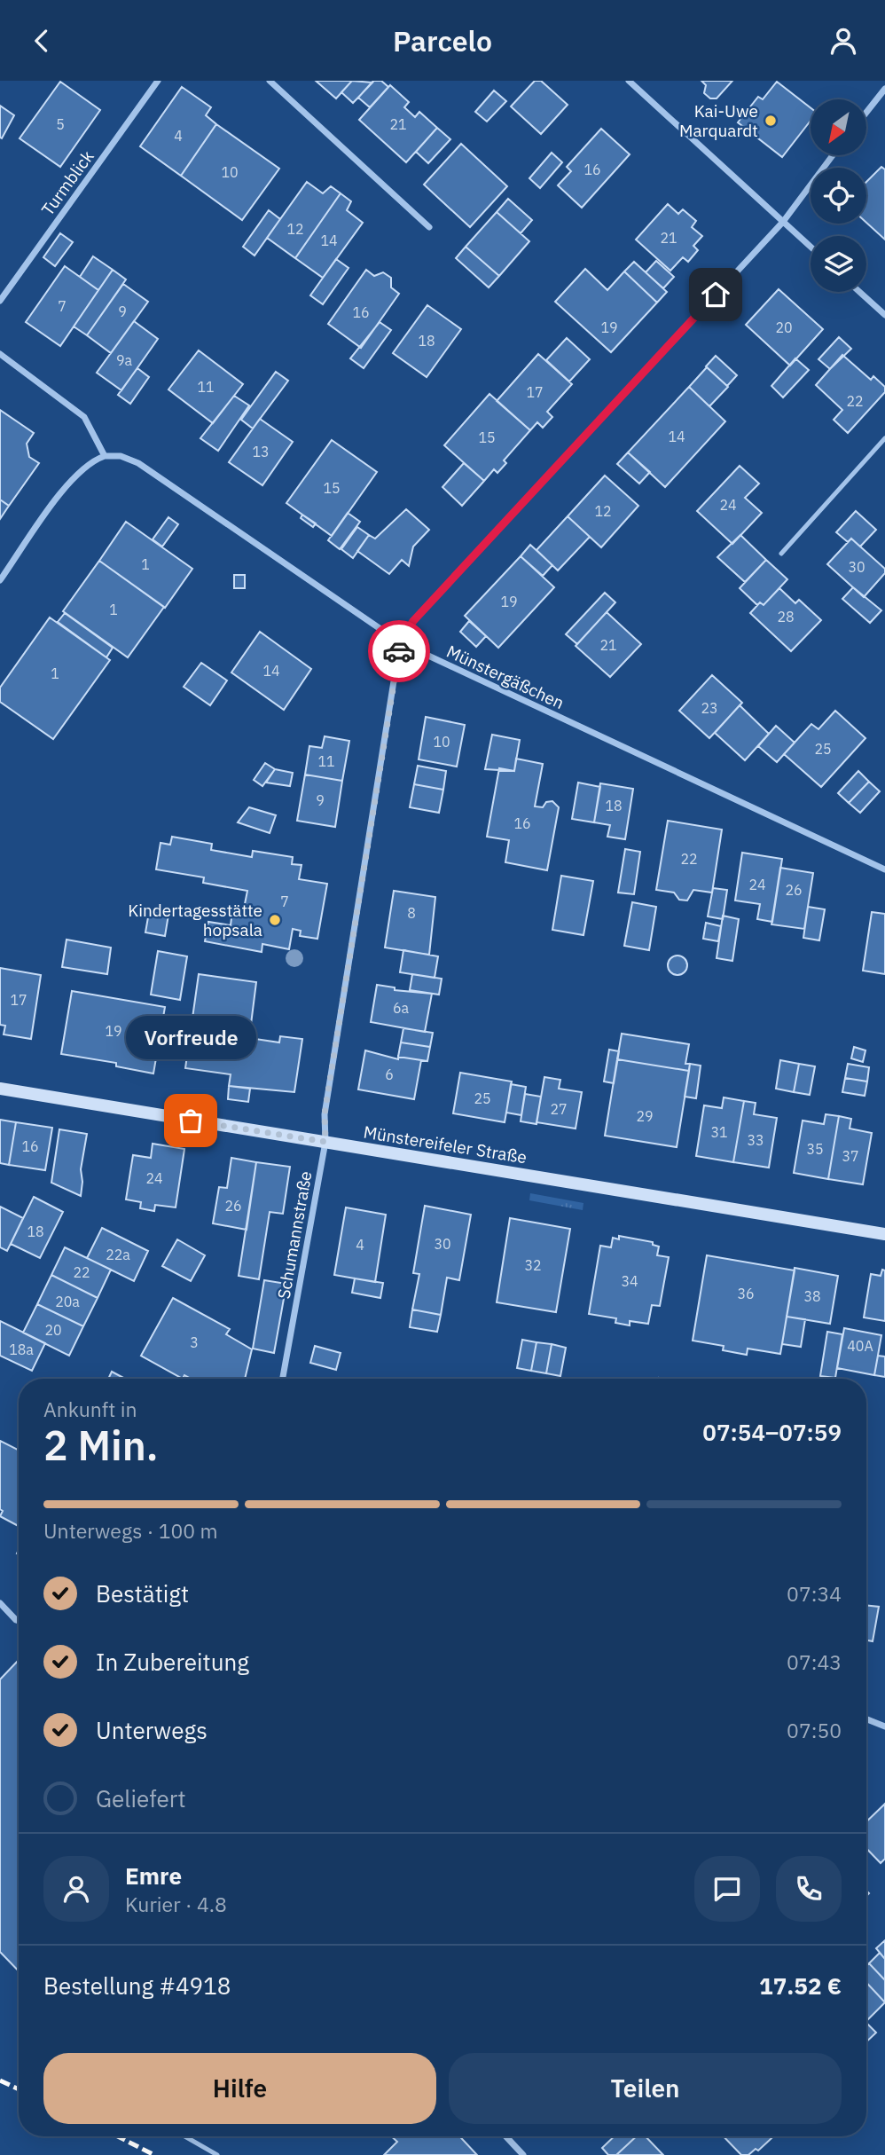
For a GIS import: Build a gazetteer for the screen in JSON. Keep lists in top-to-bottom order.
{
  "streets": {
    "main road": ["Münstereifeler Straße"],
    "street": ["Turmblick", "Münstergäßchen", "Schumannstraße"]
  },
  "crossings": [
    ["Münstergäßchen", "Schumannstraße"],
    ["Münstereifeler Straße", "Schumannstraße"]
  ],
  "places": ["Kai-Uwe Marquardt", "Kindertagesstätte hopsala", "Vorfreude"],
  "house_numbers": [
    "5",
    "21",
    "4",
    "16",
    "10",
    "12",
    "21",
    "14",
    "7",
    "9",
    "16",
    "19",
    "20",
    "18",
    "9a",
    "11",
    "17",
    "22",
    "14",
    "15",
    "13",
    "15",
    "24",
    "12",
    "1",
    "30",
    "19",
    "1",
    "28",
    "21",
    "14",
    "1",
    "23",
    "10",
    "25",
    "11",
    "9",
    "18",
    "16",
    "22",
    "24",
    "26",
    "7",
    "8",
    "17",
    "6a",
    "19",
    "6",
    "25",
    "27",
    "29",
    "31",
    "33",
    "16",
    "35",
    "37",
    "24",
    "26",
    "18",
    "30",
    "4",
    "22a",
    "32",
    "22",
    "34",
    "36",
    "38",
    "20a",
    "20",
    "3",
    "40A",
    "18a"
  ],
  "north": "bottom left",
  "page": {
    "header": "Parcelo",
    "bubble": "Vorfreude",
    "heading": ["2 Min.", "Ankunft in", "07:54–07:59"],
    "panel": [
      "Emre",
      "Kurier · 4.8",
      "Bestellung #4918",
      "17.52 €"
    ],
    "bar": "Unterwegs · 100 m",
    "list": [
      ["Bestätigt", "07:34"],
      ["In Zubereitung", "07:43"],
      ["Unterwegs", "07:50"],
      "Geliefert"
    ],
    "buttons": ["Hilfe", "Teilen"]
  }
}
